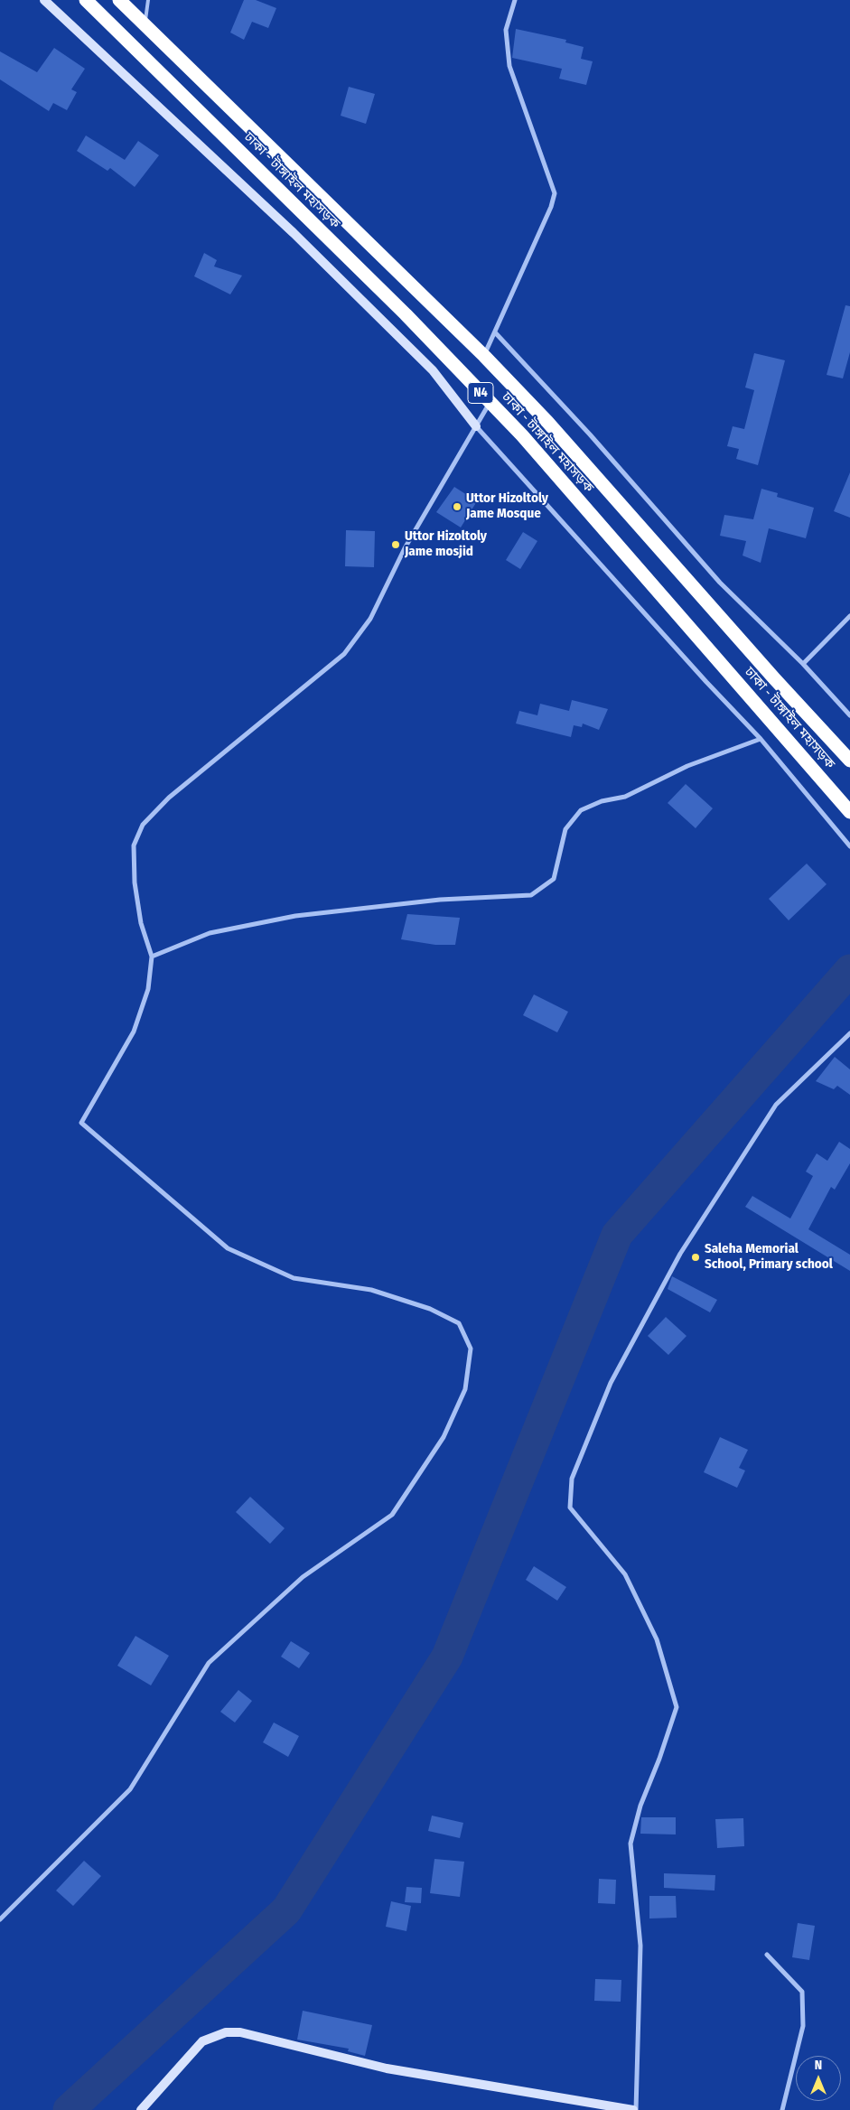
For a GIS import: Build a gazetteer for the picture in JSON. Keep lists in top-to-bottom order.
{
  "streets": {
    "highway": ["ঢাকা - টাঙ্গাইল মহাসড়ক", "N4"]
  },
  "places": ["Uttor Hizoltoly Jame Mosque", "Uttor Hizoltoly Jame mosjid", "Saleha Memorial School, Primary school"],
  "north": "top"
}
